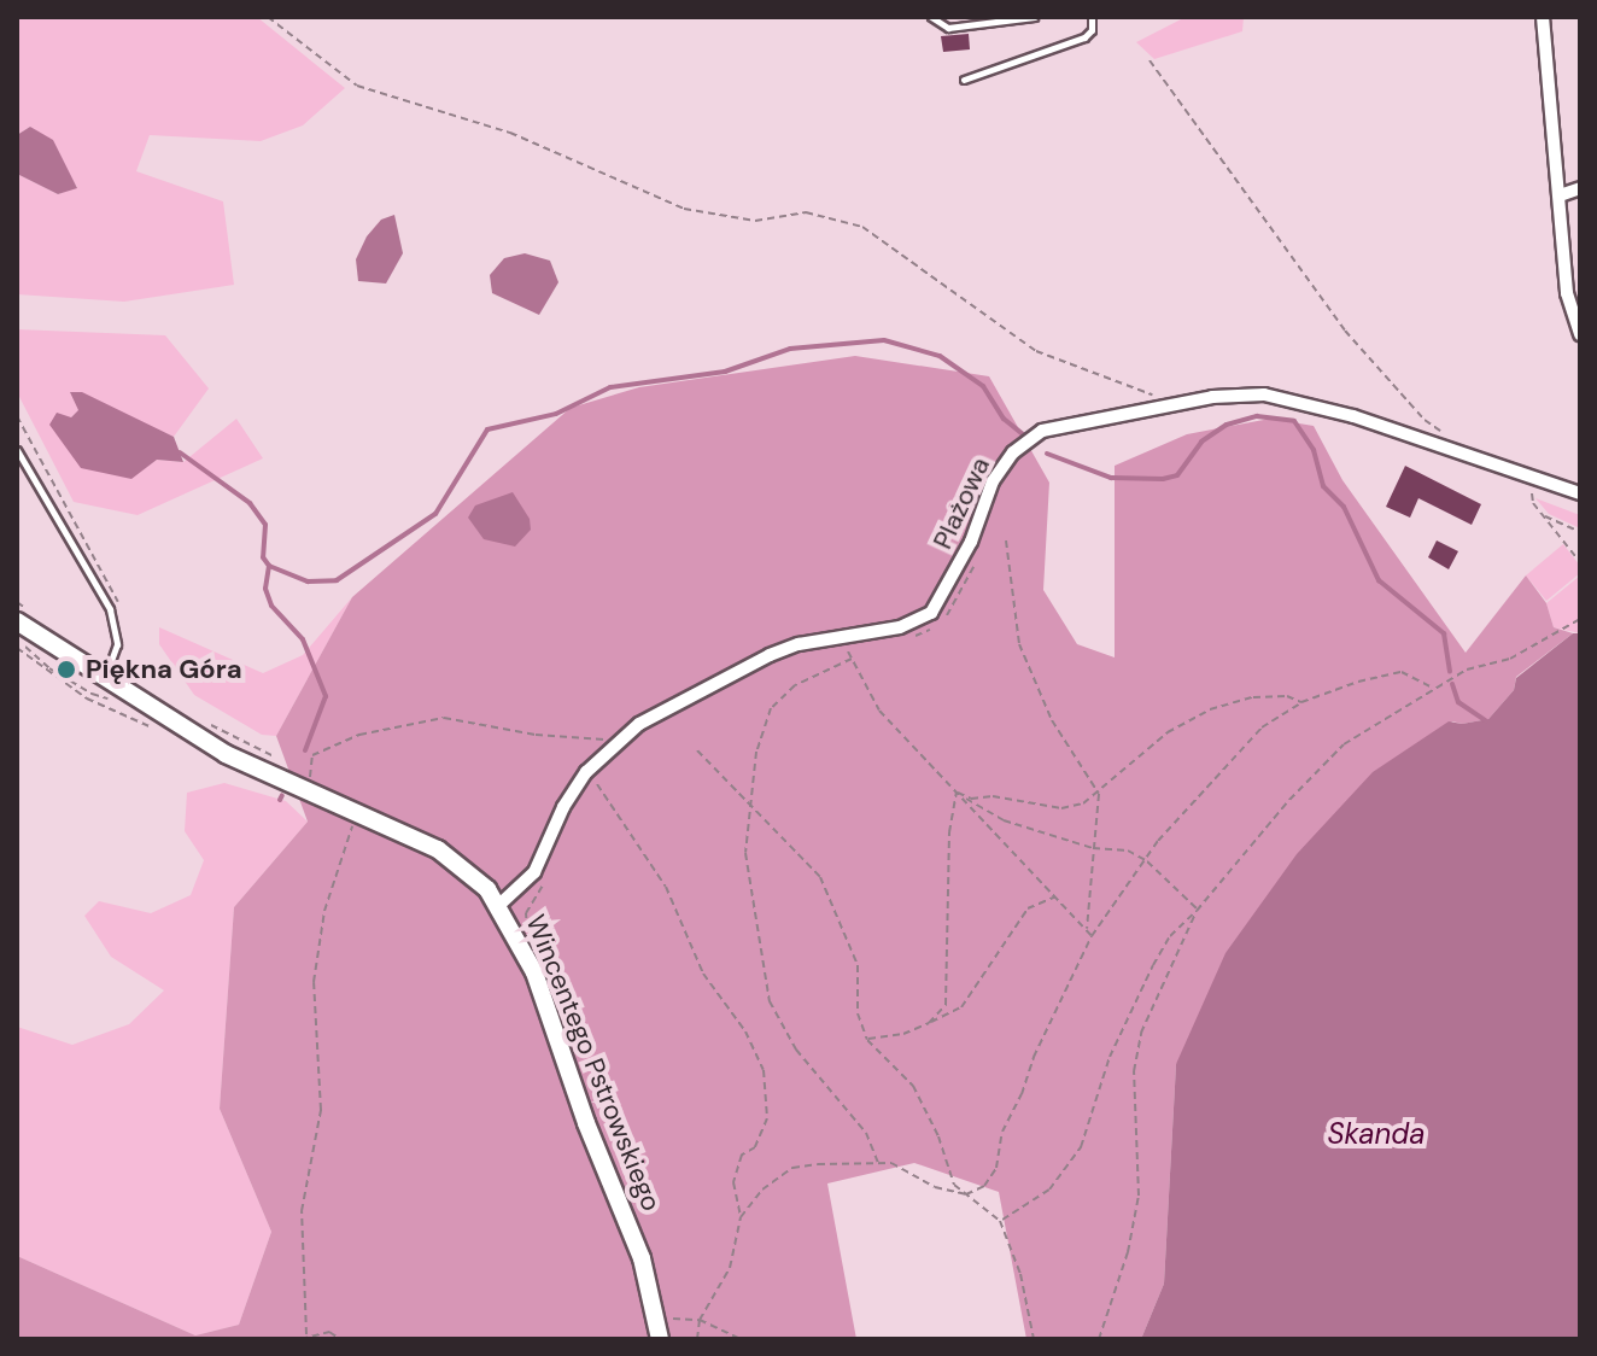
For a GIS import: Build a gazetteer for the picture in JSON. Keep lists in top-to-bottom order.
{
  "streets": {
    "street": ["Plażowa", "Wincentego Pstrowskiego"]
  },
  "crossings": [
    ["Plażowa", "Wincentego Pstrowskiego"]
  ],
  "water": ["Skanda"],
  "places": ["Piękna Góra"]
}
